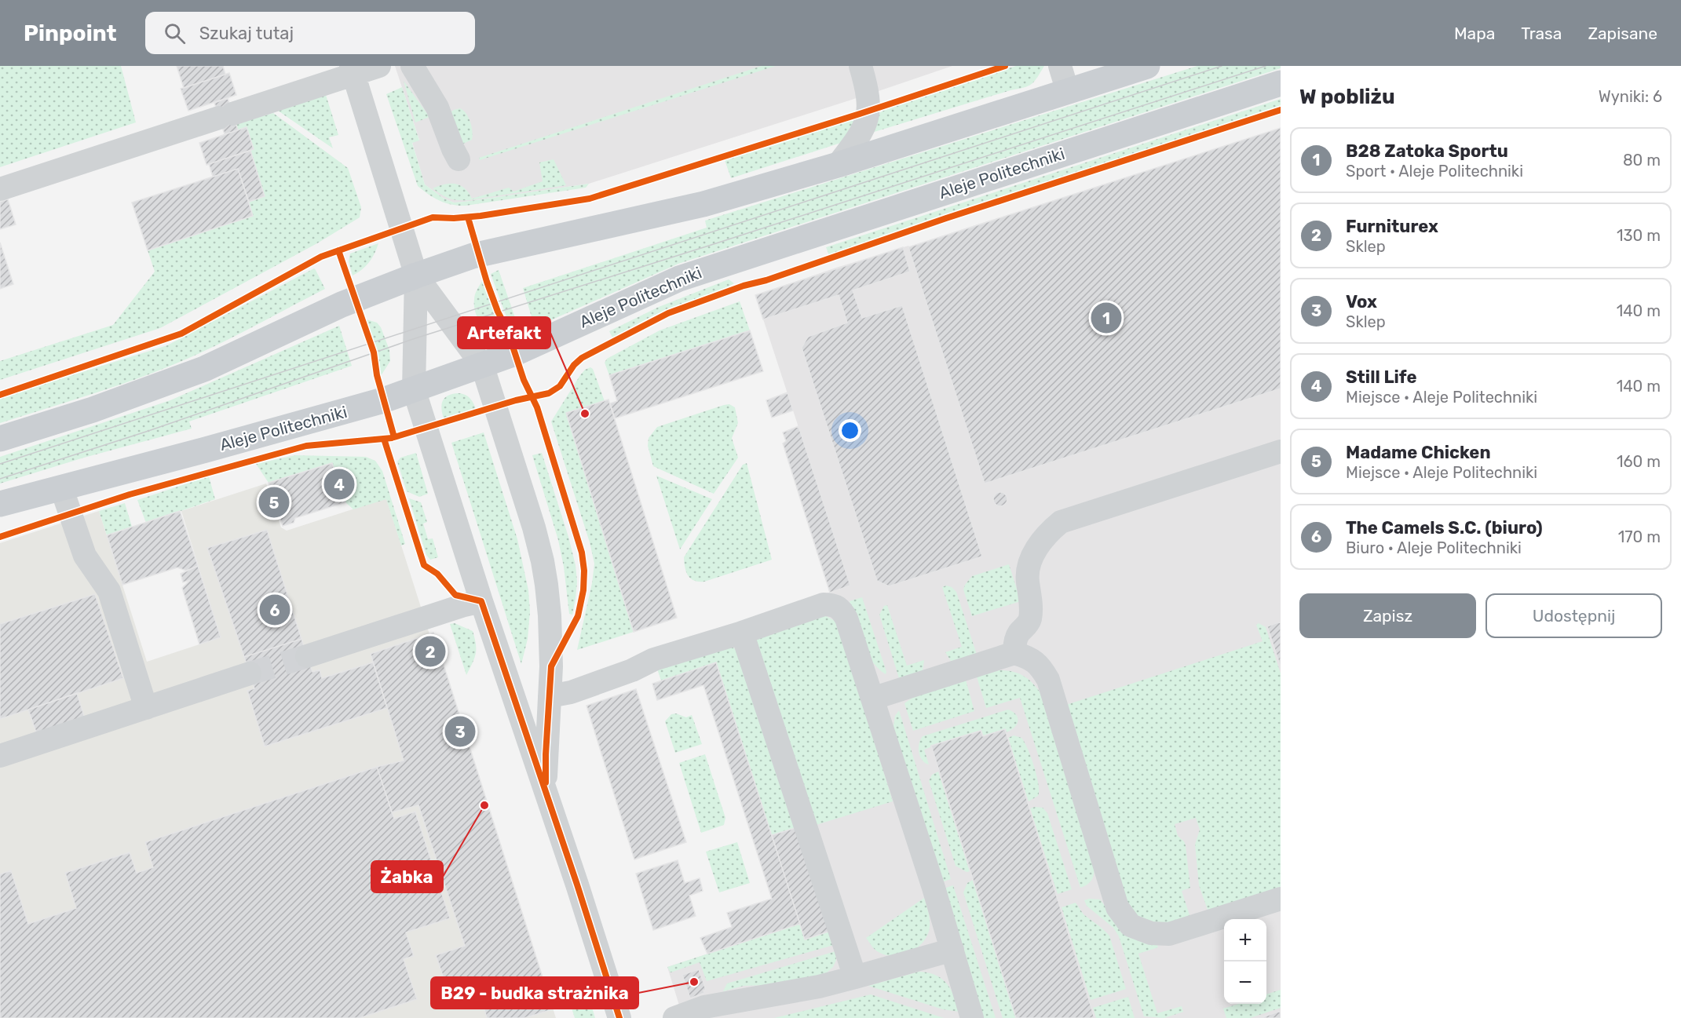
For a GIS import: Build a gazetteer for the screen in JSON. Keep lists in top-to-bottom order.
{
  "streets": {
    "main road": ["Aleje Politechniki"]
  },
  "places": ["Artefakt", "Żabka", "B29 - budka strażnika"],
  "page": {
    "header": "Pinpoint",
    "search": "Szukaj tutaj",
    "nav": ["Mapa", "Trasa", "Zapisane"],
    "heading": ["W pobliżu", "Wyniki: 6"],
    "list": [
      {
        "mark": "1",
        "name": "B28 Zatoka Sportu",
        "note": "Sport · Aleje Politechniki",
        "value": "80 m"
      },
      {
        "mark": "2",
        "name": "Furniturex",
        "note": "Sklep",
        "value": "130 m"
      },
      {
        "mark": "3",
        "name": "Vox",
        "note": "Sklep",
        "value": "140 m"
      },
      {
        "mark": "4",
        "name": "Still Life",
        "note": "Miejsce · Aleje Politechniki",
        "value": "140 m"
      },
      {
        "mark": "5",
        "name": "Madame Chicken",
        "note": "Miejsce · Aleje Politechniki",
        "value": "160 m"
      },
      {
        "mark": "6",
        "name": "The Camels S.C. (biuro)",
        "note": "Biuro · Aleje Politechniki",
        "value": "170 m"
      }
    ],
    "pins": [
      "1",
      "4",
      "5",
      "6",
      "2",
      "3"
    ],
    "buttons": ["Zapisz", "Udostępnij"],
    "map_buttons": ["+", "−"]
  }
}
